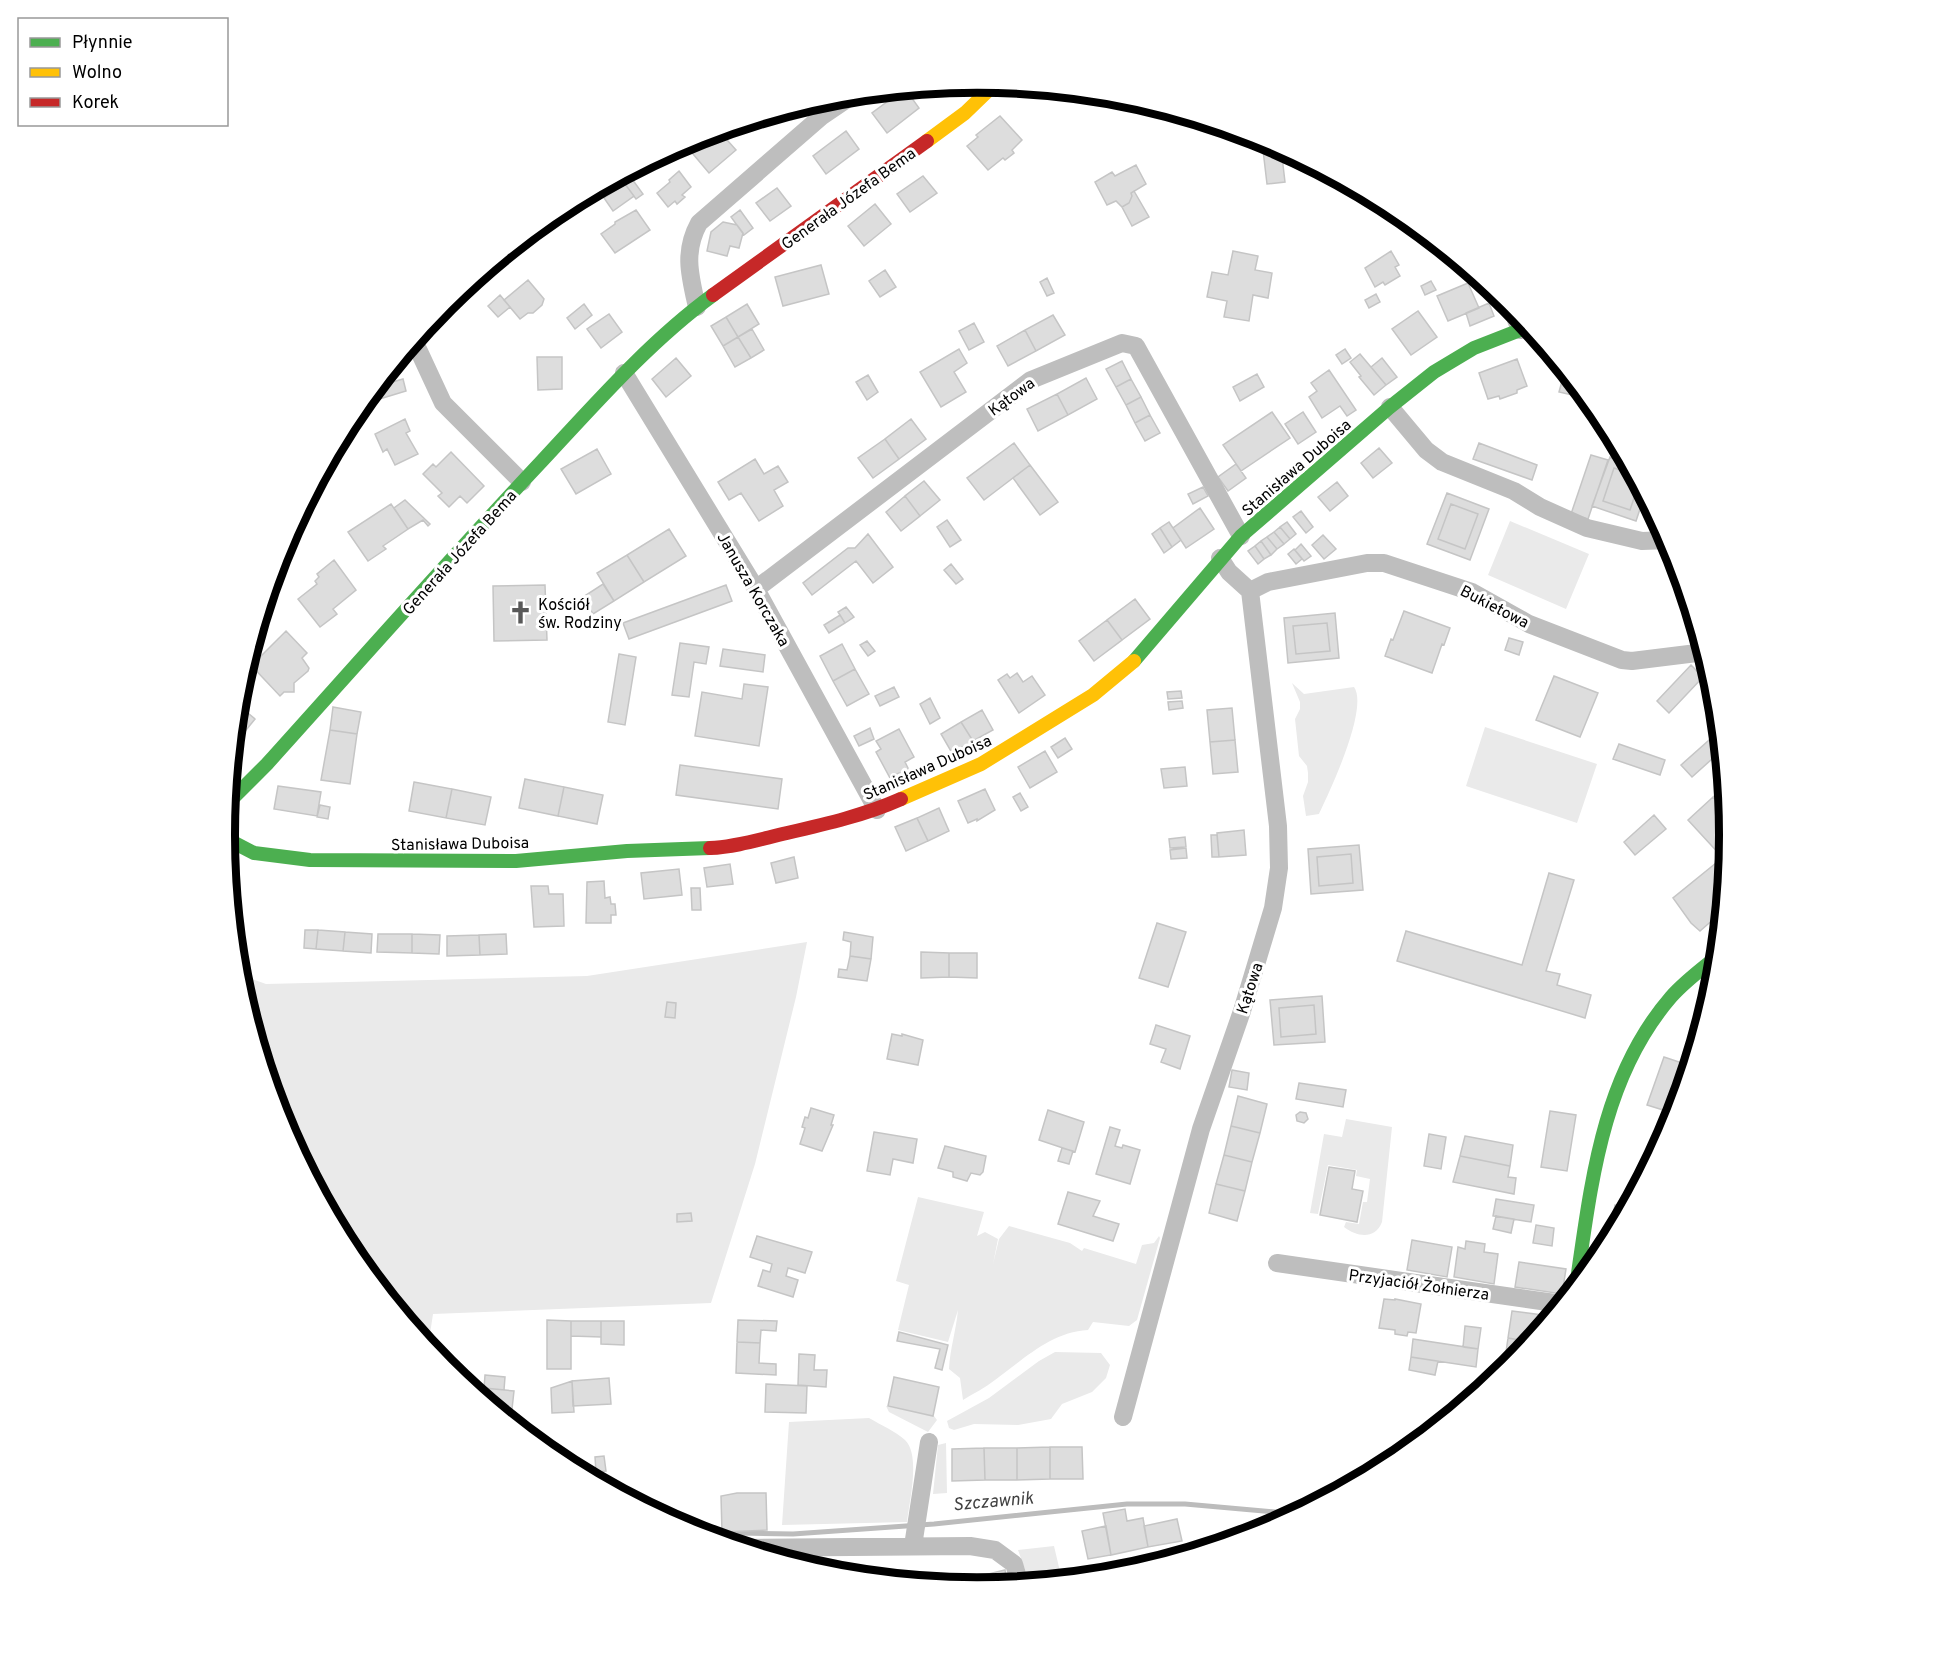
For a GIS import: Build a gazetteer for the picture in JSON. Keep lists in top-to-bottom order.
{
  "streets": {
    "street": [
      "Generała Józefa Bema",
      "Kątowa",
      "Stanisława Duboisa",
      "Janusza Korczaka",
      "Bukietowa",
      "Przyjaciół Żołnierza"
    ]
  },
  "crossings": [
    ["Generała Józefa Bema", "Janusza Korczaka"],
    ["Kątowa", "Stanisława Duboisa"],
    ["Kątowa", "Janusza Korczaka"],
    ["Kątowa", "Bukietowa"],
    ["Stanisława Duboisa", "Janusza Korczaka"]
  ],
  "water": ["Szczawnik"],
  "places": {
    "church": ["Kościół św. Rodziny"]
  },
  "legend": ["Płynnie", "Wolno", "Korek"]
}
